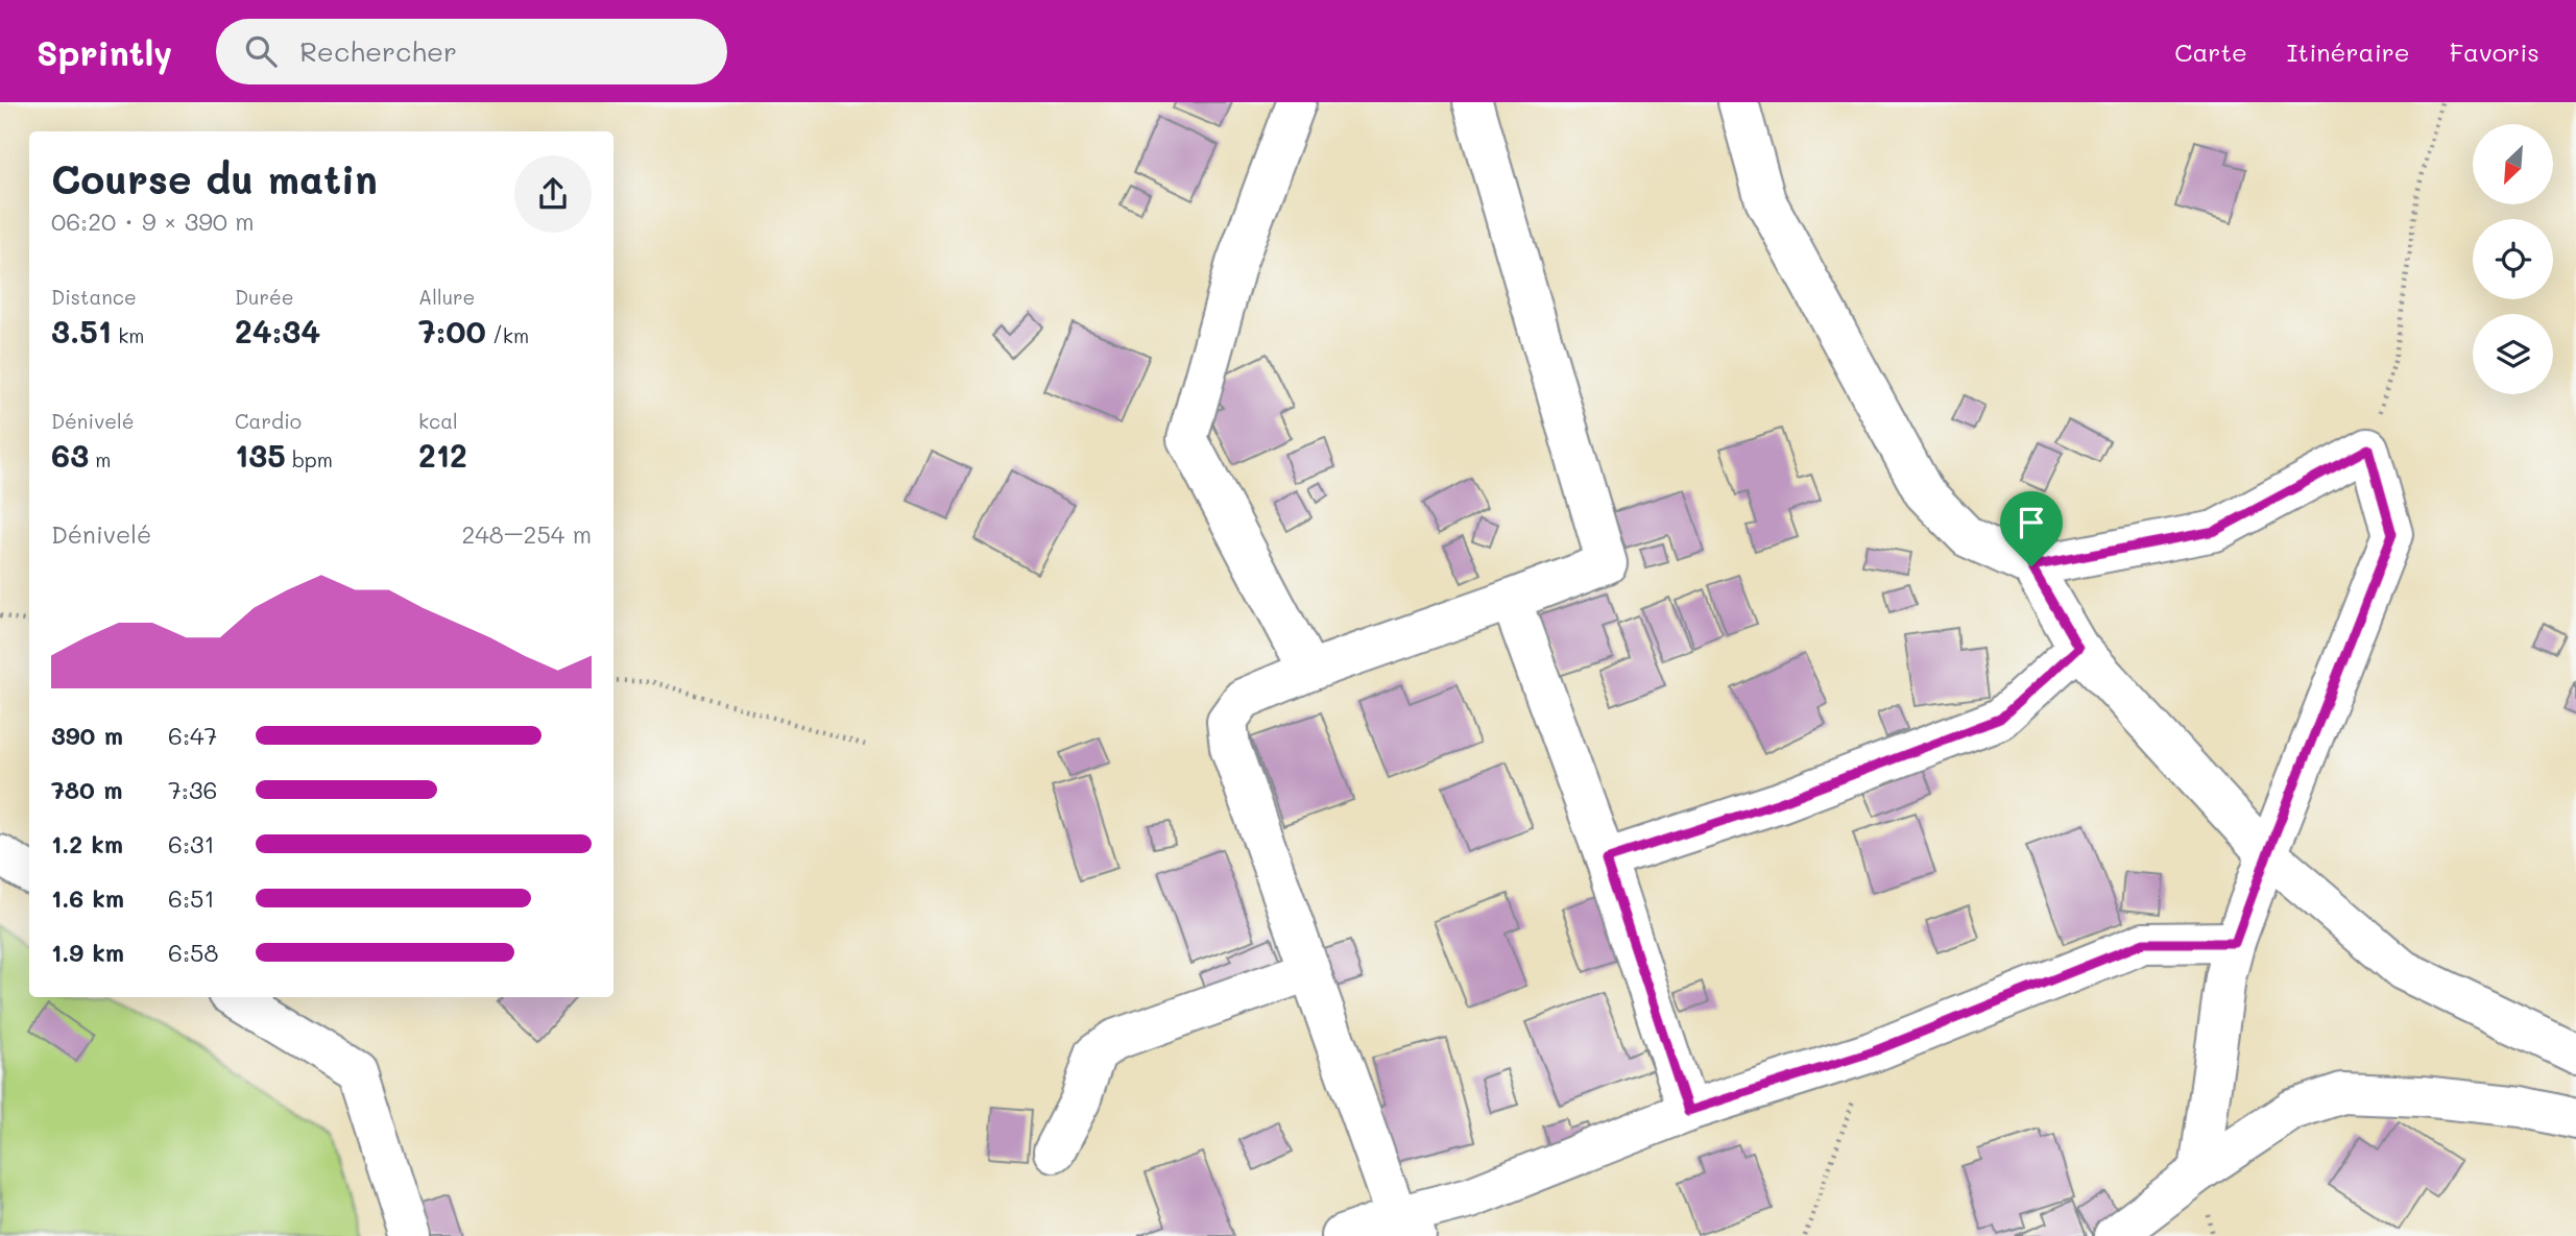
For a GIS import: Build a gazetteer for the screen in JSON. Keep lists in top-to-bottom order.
{
  "north": "bottom left",
  "page": {
    "header": "Sprintly",
    "search": "Rechercher",
    "nav": ["Carte", "Itinéraire", "Favoris"],
    "heading": ["Course du matin", "06:20 · 9 × 390 m"],
    "stats": [
      ["Distance", "3.51 km"],
      ["Durée", "24:34"],
      ["Allure", "7:00 /km"],
      ["Dénivelé", "63 m"],
      ["Cardio", "135 bpm"],
      ["kcal", "212"]
    ],
    "chart": ["Dénivelé", "248–254 m"],
    "list": [
      {
        "name": "390 m",
        "note": "6:47"
      },
      {
        "name": "780 m",
        "note": "7:36"
      },
      {
        "name": "1.2 km",
        "note": "6:31"
      },
      {
        "name": "1.6 km",
        "note": "6:51"
      },
      {
        "name": "1.9 km",
        "note": "6:58"
      }
    ]
  }
}
